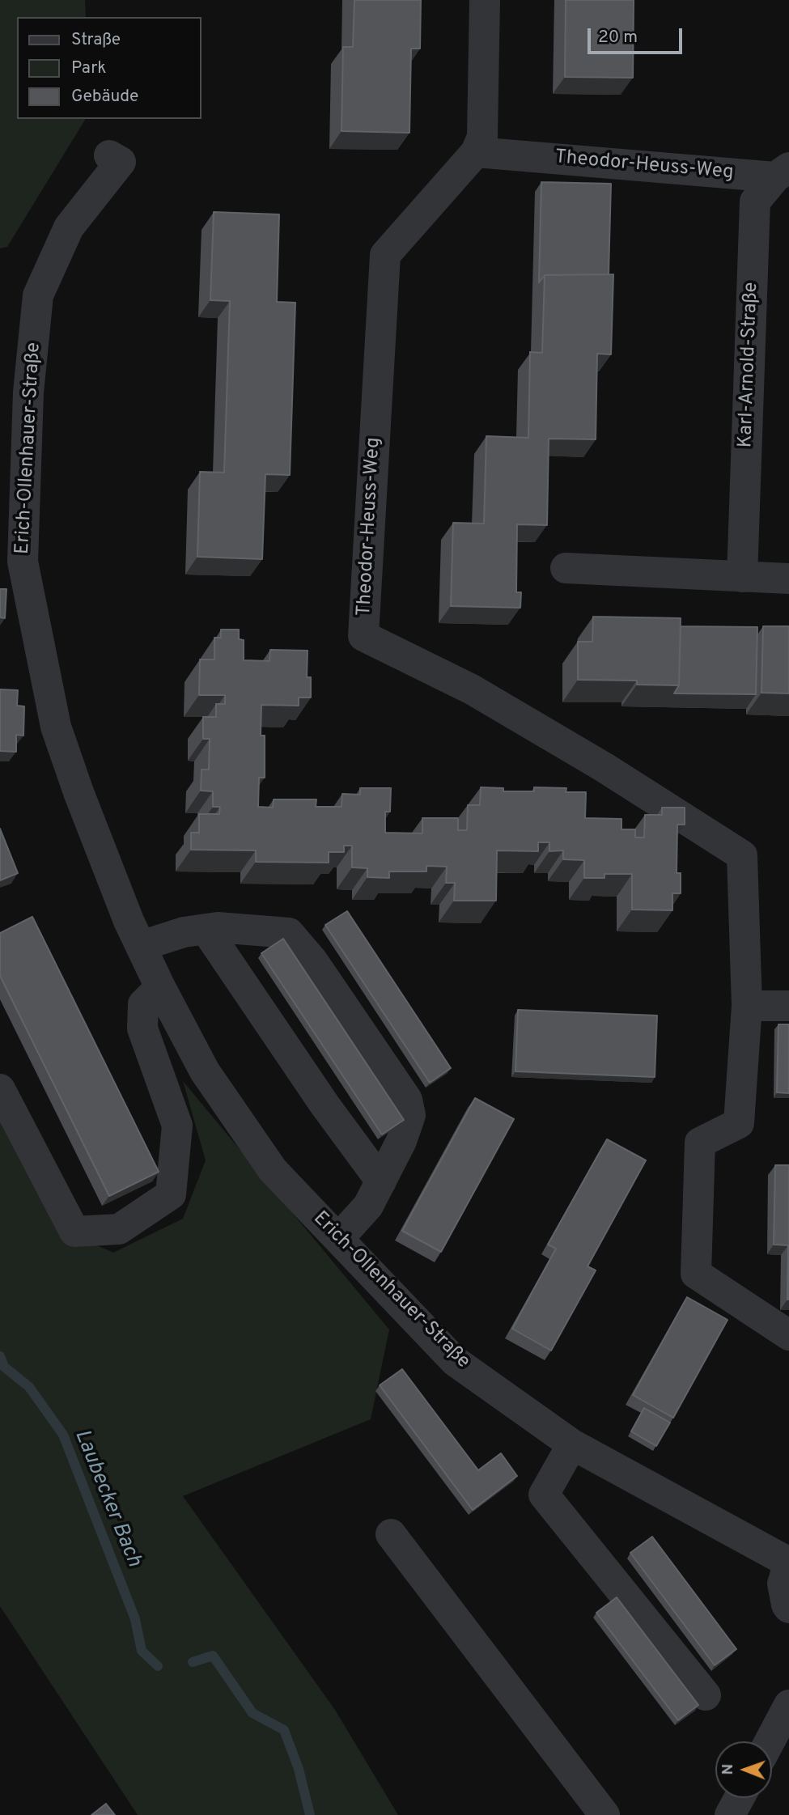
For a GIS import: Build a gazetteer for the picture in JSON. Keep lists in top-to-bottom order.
{
  "streets": {
    "street": ["Theodor-Heuss-Weg", "Karl-Arnold-Straße", "Erich-Ollenhauer-Straße"]
  },
  "crossings": [
    ["Theodor-Heuss-Weg", "Karl-Arnold-Straße"]
  ],
  "water": ["Laubecker Bach"],
  "legend": ["Straße", "Park", "Gebäude"],
  "scale_bar": "20 m",
  "north": "left"
}
